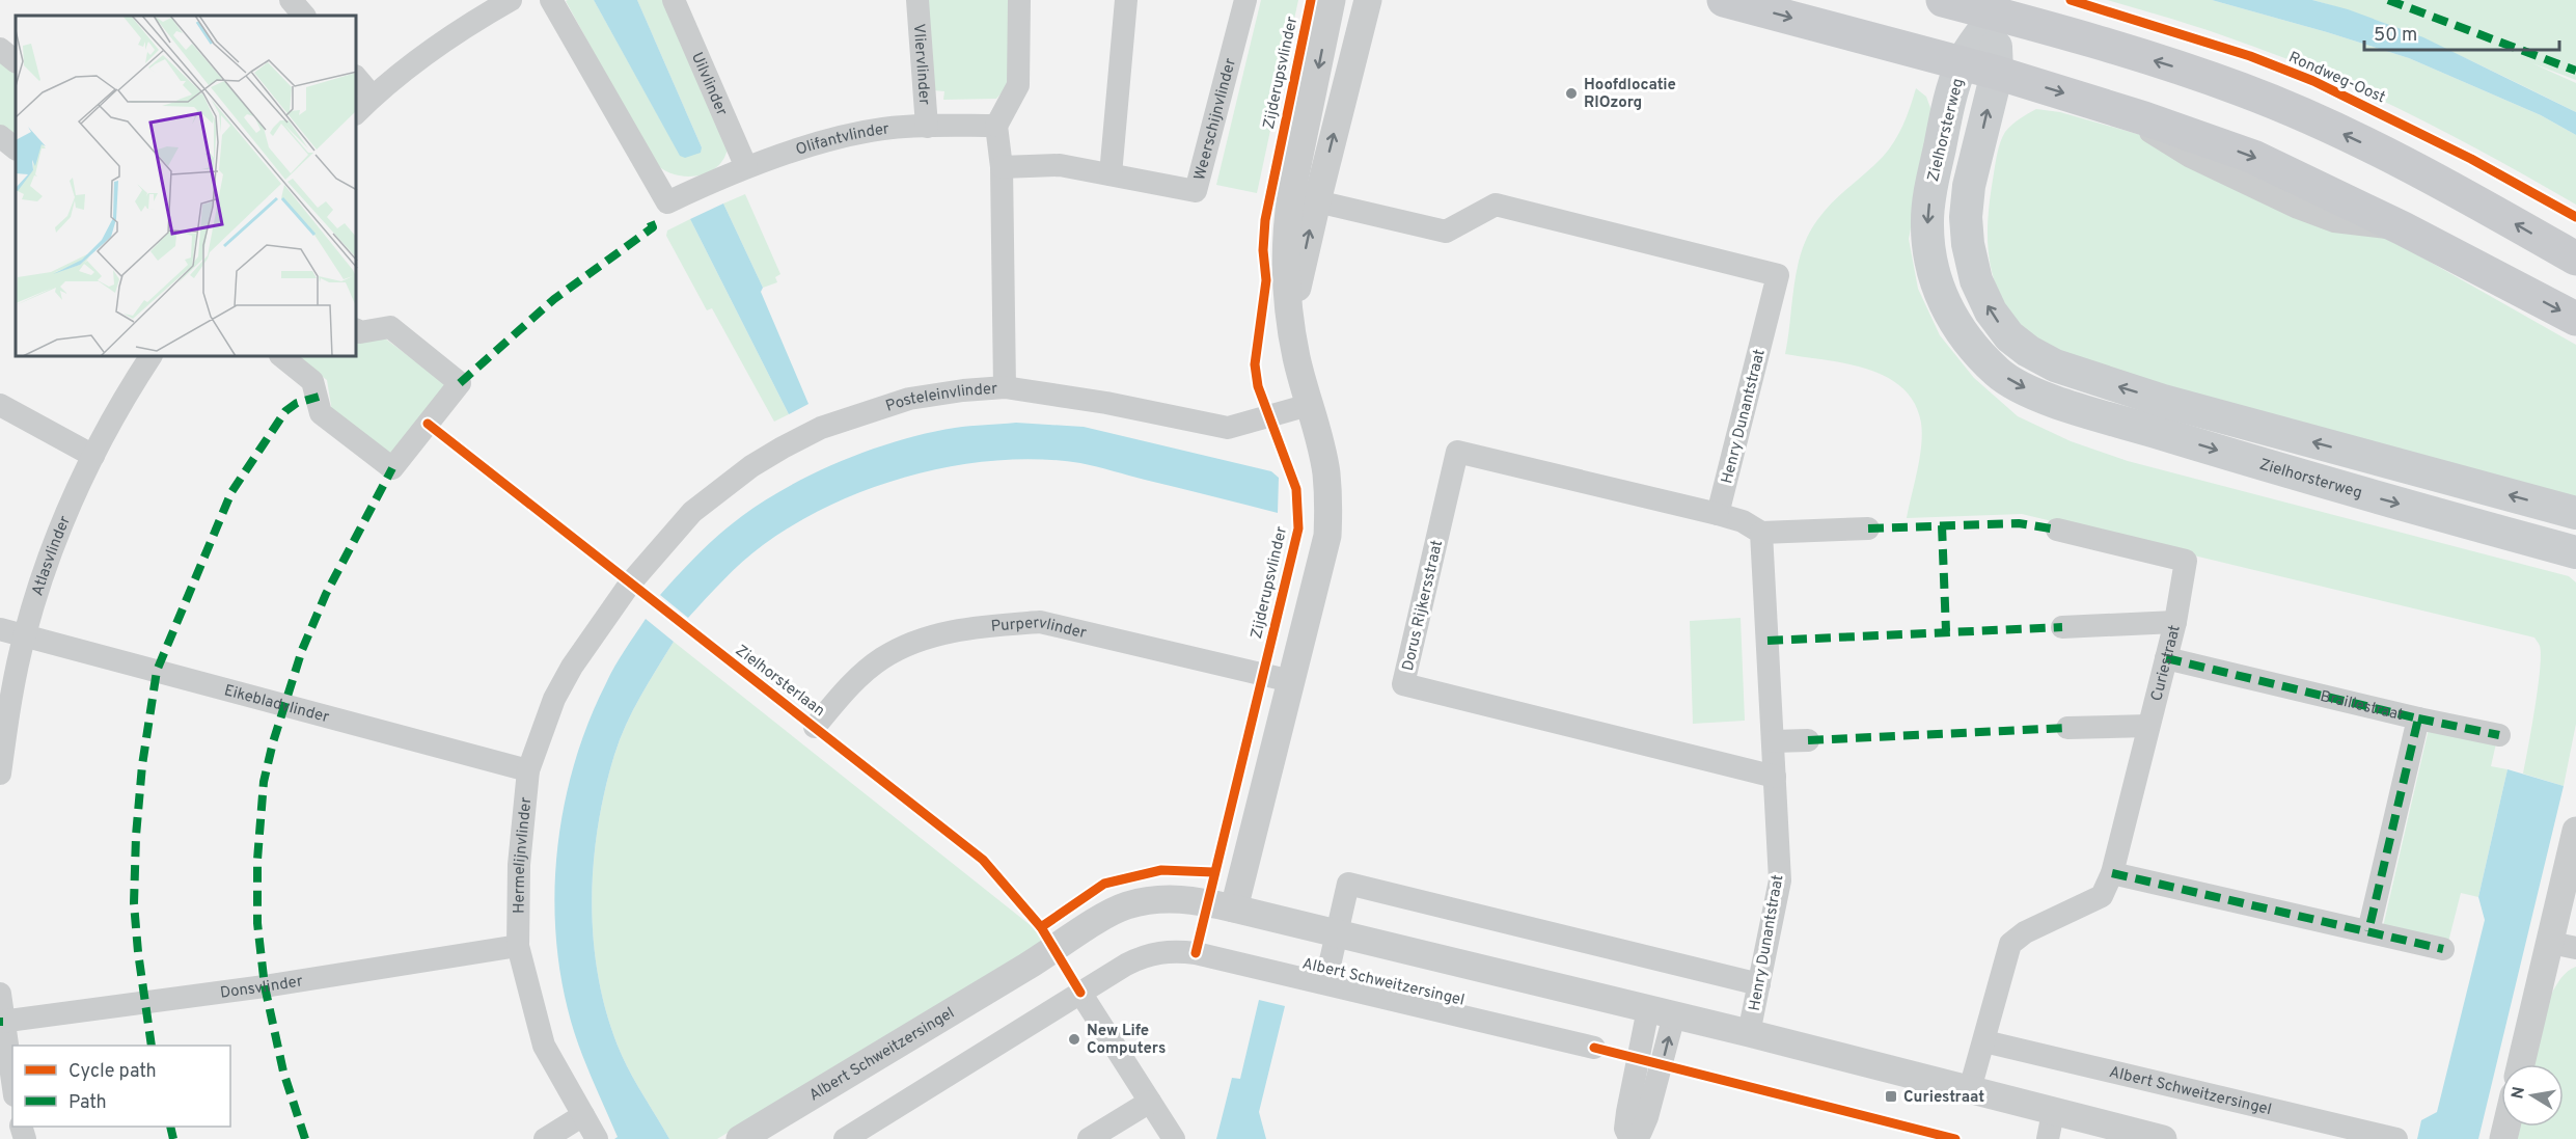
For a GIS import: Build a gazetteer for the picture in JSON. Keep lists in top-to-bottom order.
{
  "streets": {
    "main road": ["Zielhorsterweg"],
    "street": [
      "Vliervlinder",
      "Uilvlinder",
      "Weerschijnvlinder",
      "Olifantvlinder",
      "Posteleinvlinder",
      "Henry Dunantstraat",
      "Atlasvlinder",
      "Dorus Rijkersstraat",
      "Purpervlinder",
      "Curiestraat",
      "Eikebladvlinder",
      "Braillestraat",
      "Hermelijnvlinder",
      "Albert Schweitzersingel",
      "Donsvlinder"
    ],
    "cycle path": ["Zijderupsvlinder", "Rondweg-Oost", "Zielhorsterlaan"]
  },
  "crossings": [
    ["Vliervlinder", "Olifantvlinder"],
    ["Uilvlinder", "Olifantvlinder"],
    ["Posteleinvlinder", "Hermelijnvlinder"],
    ["Henry Dunantstraat", "Dorus Rijkersstraat"],
    ["Henry Dunantstraat", "Albert Schweitzersingel"],
    ["Atlasvlinder", "Eikebladvlinder"],
    ["Curiestraat", "Braillestraat"],
    ["Curiestraat", "Albert Schweitzersingel"],
    ["Eikebladvlinder", "Hermelijnvlinder"],
    ["Hermelijnvlinder", "Donsvlinder"]
  ],
  "places": {
    "other": ["Hoofdlocatie RIOzorg", "New Life Computers"],
    "transit": ["Curiestraat"]
  },
  "legend": ["Cycle path", "Path"],
  "scale_bar": "50 m",
  "north": "left"
}
